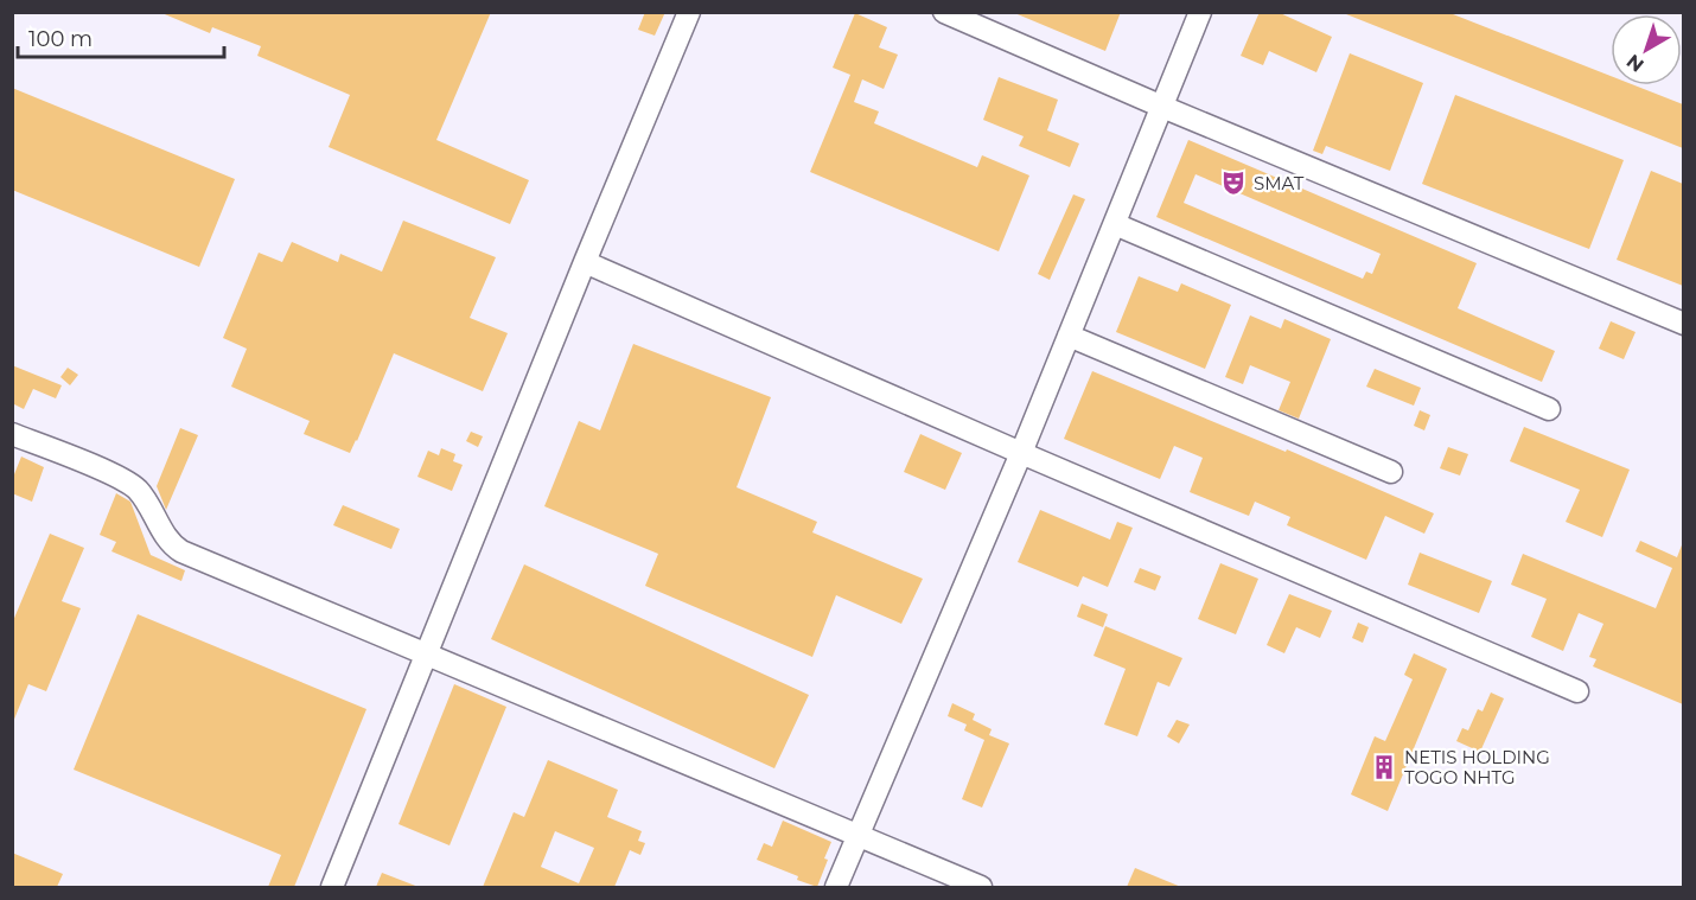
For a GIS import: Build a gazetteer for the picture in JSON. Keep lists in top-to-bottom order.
{
  "places": {
    "theatre": ["SMAT"],
    "building": ["NETIS HOLDING TOGO NHTG"]
  },
  "scale_bar": "100 m",
  "north": "bottom left"
}
